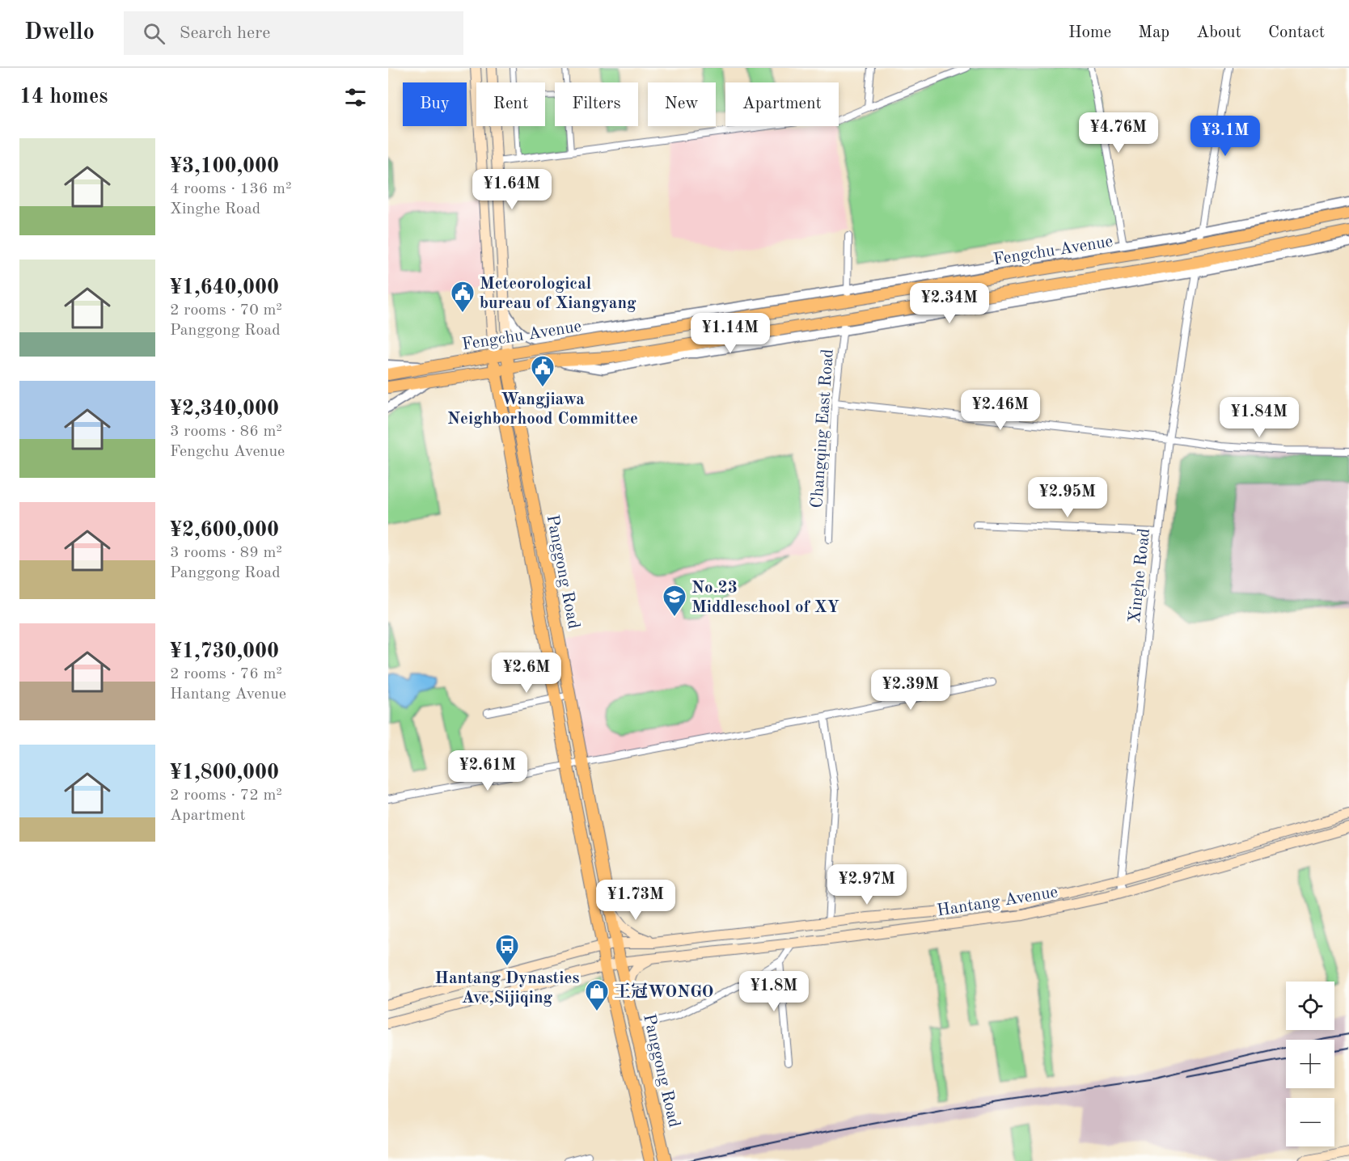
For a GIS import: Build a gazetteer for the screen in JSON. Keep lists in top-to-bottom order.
{
  "streets": {
    "main road": ["Fengchu Avenue", "Panggong Road", "Hantang Avenue"],
    "street": ["Changqing East Road", "Xinghe Road"]
  },
  "crossings": [
    ["Fengchu Avenue", "Changqing East Road"],
    ["Fengchu Avenue", "Panggong Road"],
    ["Fengchu Avenue", "Xinghe Road"],
    ["Panggong Road", "Hantang Avenue"],
    ["Xinghe Road", "Hantang Avenue"]
  ],
  "places": {
    "public building": ["Meteorological bureau of Xiangyang", "Wangjiawa Neighborhood Committee"],
    "school or university": ["No.23 Middleschool of XY"],
    "bus stop": ["Hantang Dynasties Ave,Sijiqing"],
    "shop": ["王冠WONGO"]
  },
  "page": {
    "header": "Dwello",
    "search": "Search here",
    "nav": [
      "Home",
      "Map",
      "About",
      "Contact"
    ],
    "heading": "14 homes",
    "chip": [
      "Buy",
      "Rent",
      "Filters",
      "New",
      "Apartment"
    ],
    "price": [
      "¥4.76M",
      "¥3.1M",
      "¥1.64M",
      "¥2.34M",
      "¥1.14M",
      "¥2.46M",
      "¥1.84M",
      "¥2.95M",
      "¥2.6M",
      "¥2.39M",
      "¥2.61M",
      "¥2.97M",
      "¥1.73M",
      "¥1.8M"
    ],
    "list": [
      {
        "name": "¥3,100,000",
        "note": "4 rooms · 136 m² · Xinghe Road"
      },
      {
        "name": "¥1,640,000",
        "note": "2 rooms · 70 m² · Panggong Road"
      },
      {
        "name": "¥2,340,000",
        "note": "3 rooms · 86 m² · Fengchu Avenue"
      },
      {
        "name": "¥2,600,000",
        "note": "3 rooms · 89 m² · Panggong Road"
      },
      {
        "name": "¥1,730,000",
        "note": "2 rooms · 76 m² · Hantang Avenue"
      },
      {
        "name": "¥1,800,000",
        "note": "2 rooms · 72 m² · Apartment"
      }
    ],
    "map_buttons": ["+", "−"]
  }
}
